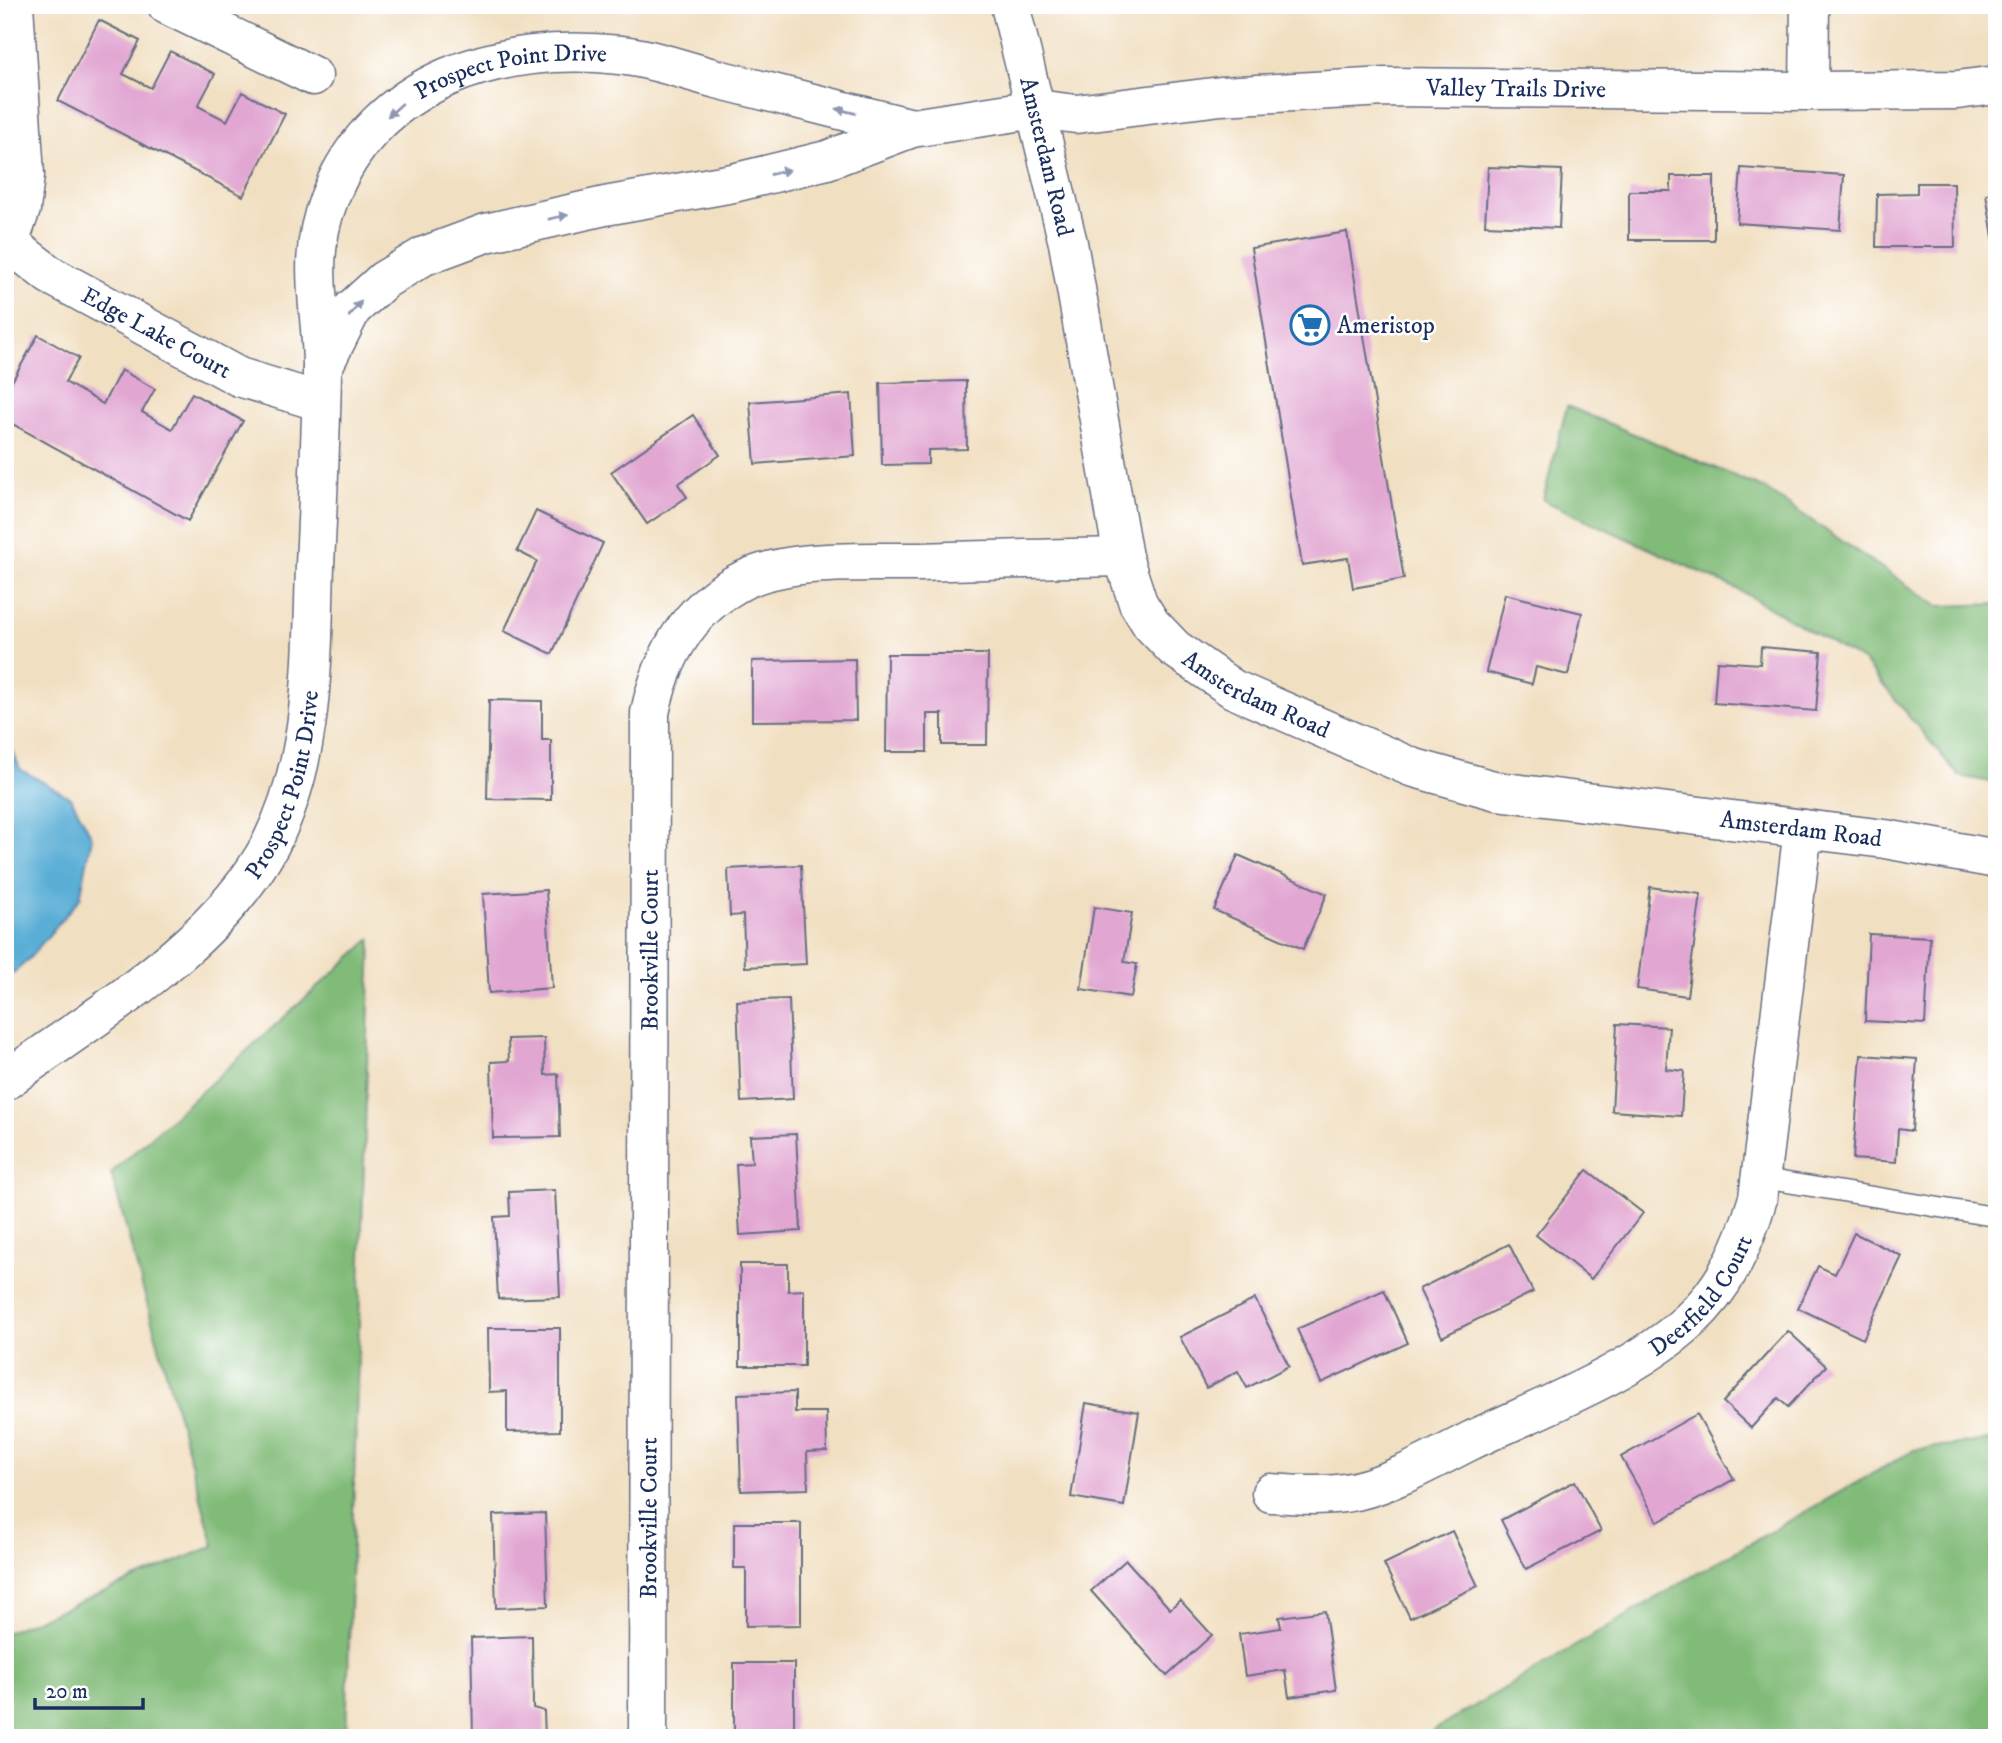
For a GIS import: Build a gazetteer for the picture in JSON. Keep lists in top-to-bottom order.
{
  "streets": {
    "street": [
      "Prospect Point Drive",
      "Valley Trails Drive",
      "Amsterdam Road",
      "Edge Lake Court",
      "Brookville Court",
      "Deerfield Court"
    ]
  },
  "crossings": [
    ["Prospect Point Drive", "Valley Trails Drive"],
    ["Prospect Point Drive", "Amsterdam Road"],
    ["Prospect Point Drive", "Edge Lake Court"],
    ["Valley Trails Drive", "Amsterdam Road"],
    ["Amsterdam Road", "Brookville Court"],
    ["Amsterdam Road", "Deerfield Court"]
  ],
  "places": {
    "supermarket": ["Ameristop"]
  },
  "scale_bar": "20 m"
}
